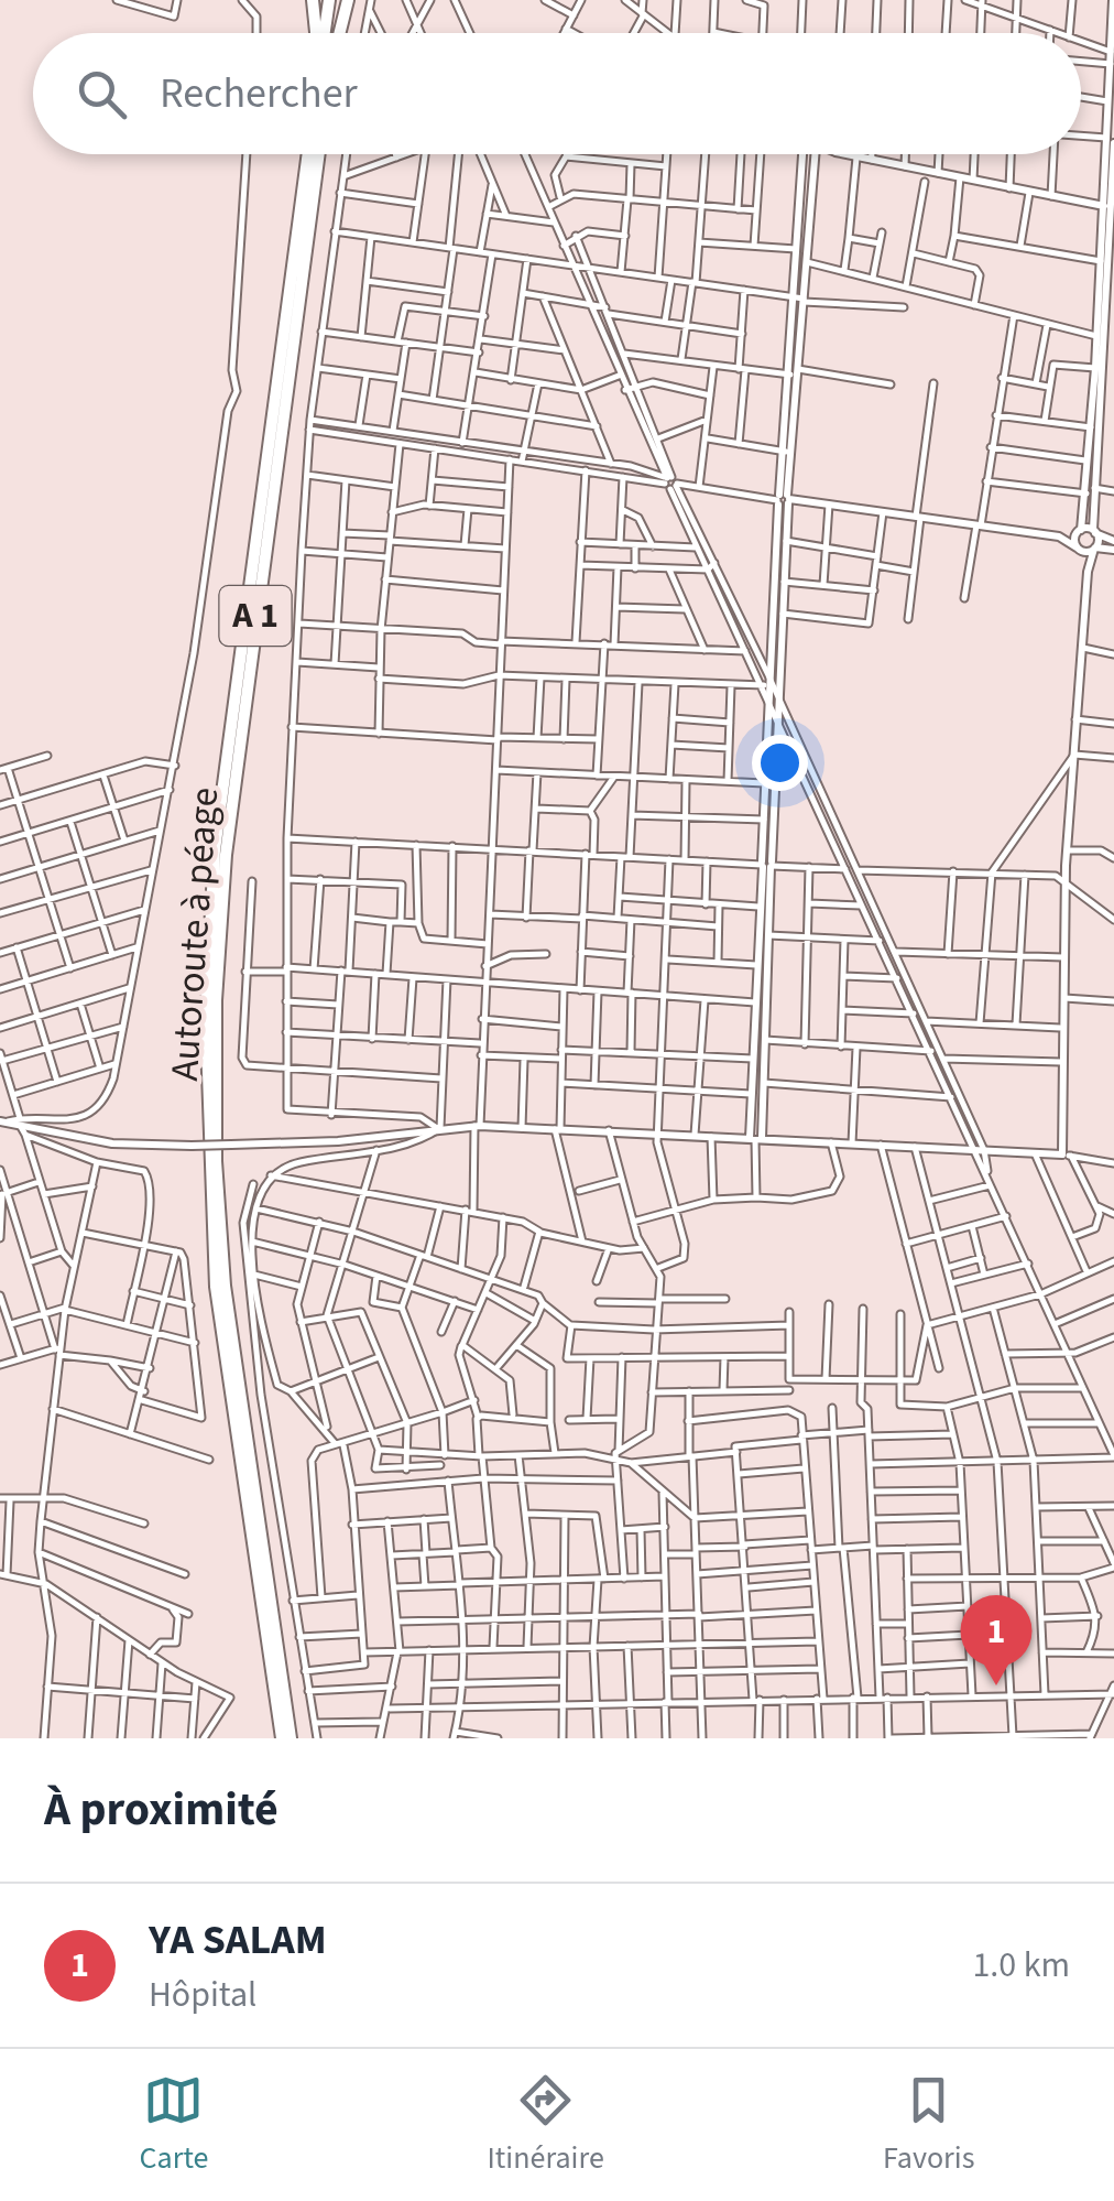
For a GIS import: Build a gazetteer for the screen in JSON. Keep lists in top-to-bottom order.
{
  "streets": {
    "highway": ["A 1", "Autoroute à péage"]
  },
  "page": {
    "search": "Rechercher",
    "pins": "1",
    "heading": "À proximité",
    "list": [
      {
        "mark": "1",
        "name": "YA SALAM",
        "note": "Hôpital",
        "value": "1.0 km"
      }
    ],
    "nav": ["Carte", "Itinéraire", "Favoris"]
  }
}
